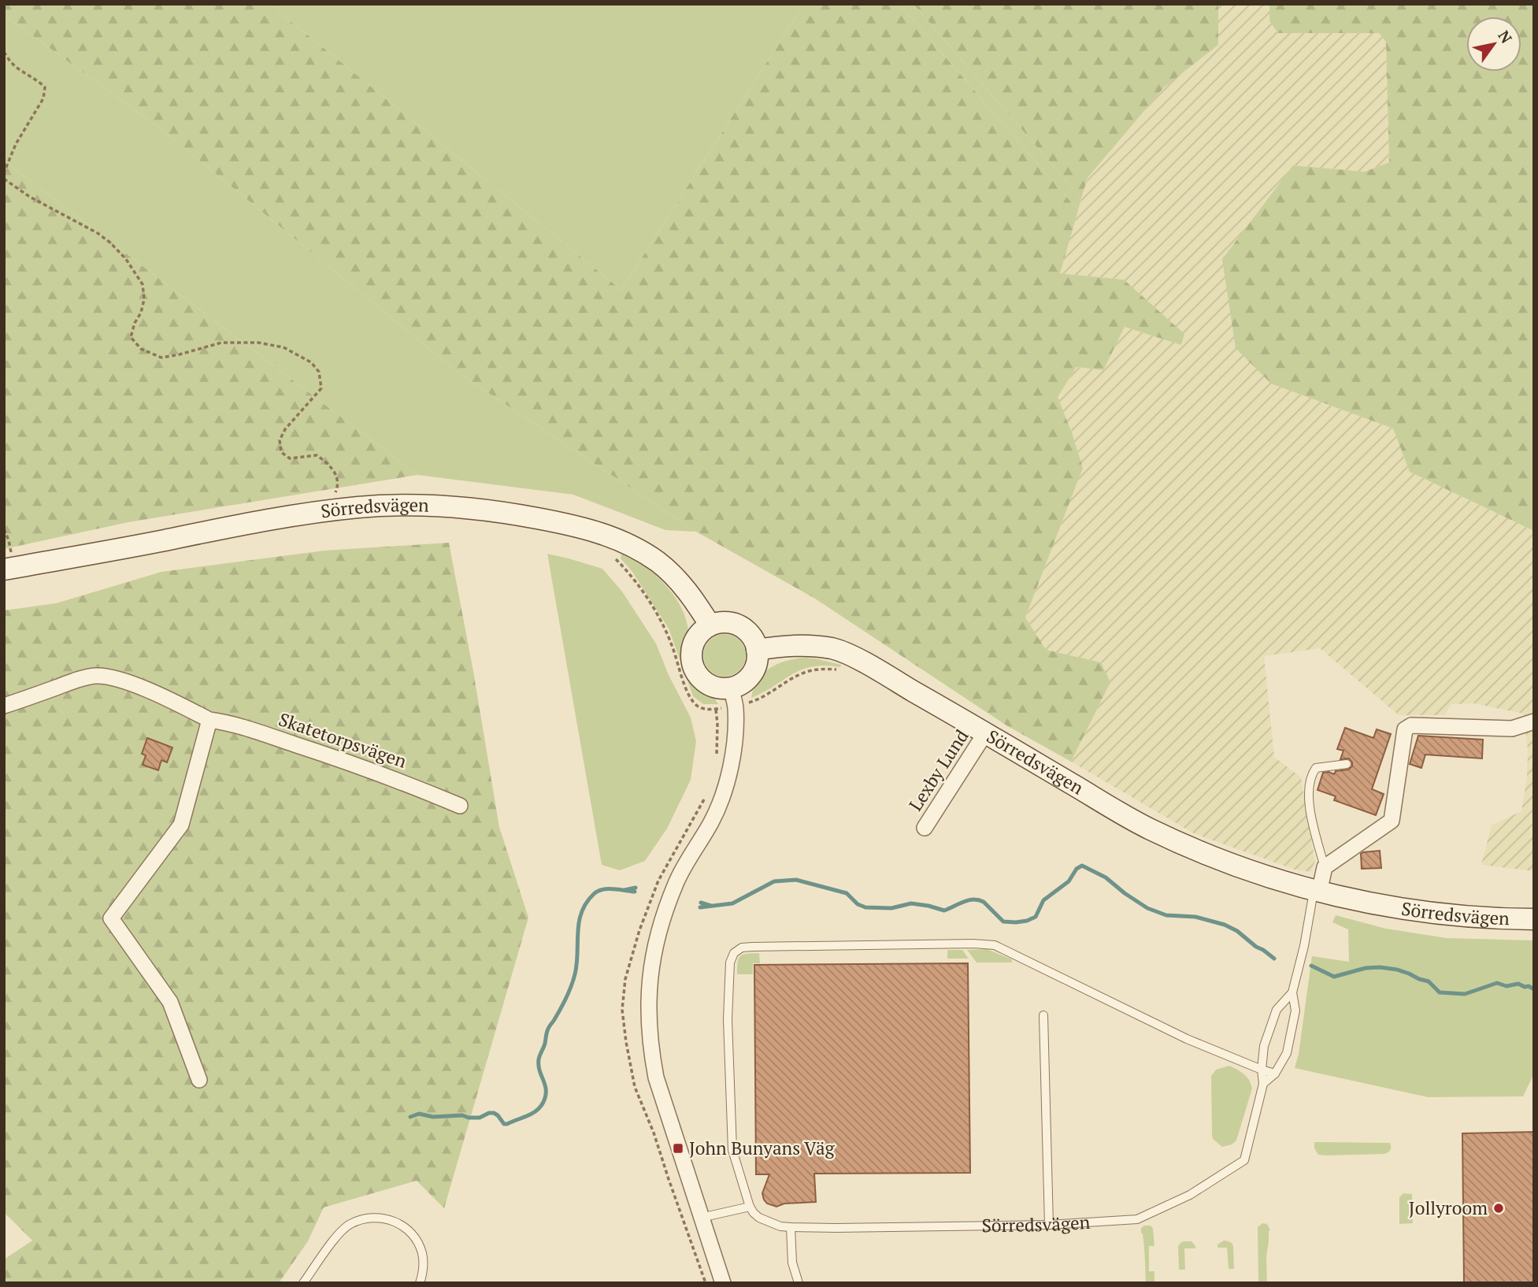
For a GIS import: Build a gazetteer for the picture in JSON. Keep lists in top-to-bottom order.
{
  "streets": {
    "street": ["Sörredsvägen", "Skatetorpsvägen", "Lexby Lund"]
  },
  "crossings": [
    ["Sörredsvägen", "Lexby Lund"]
  ],
  "places": {
    "transit": ["John Bunyans Väg"],
    "other": ["Jollyroom"]
  },
  "north": "top right"
}
